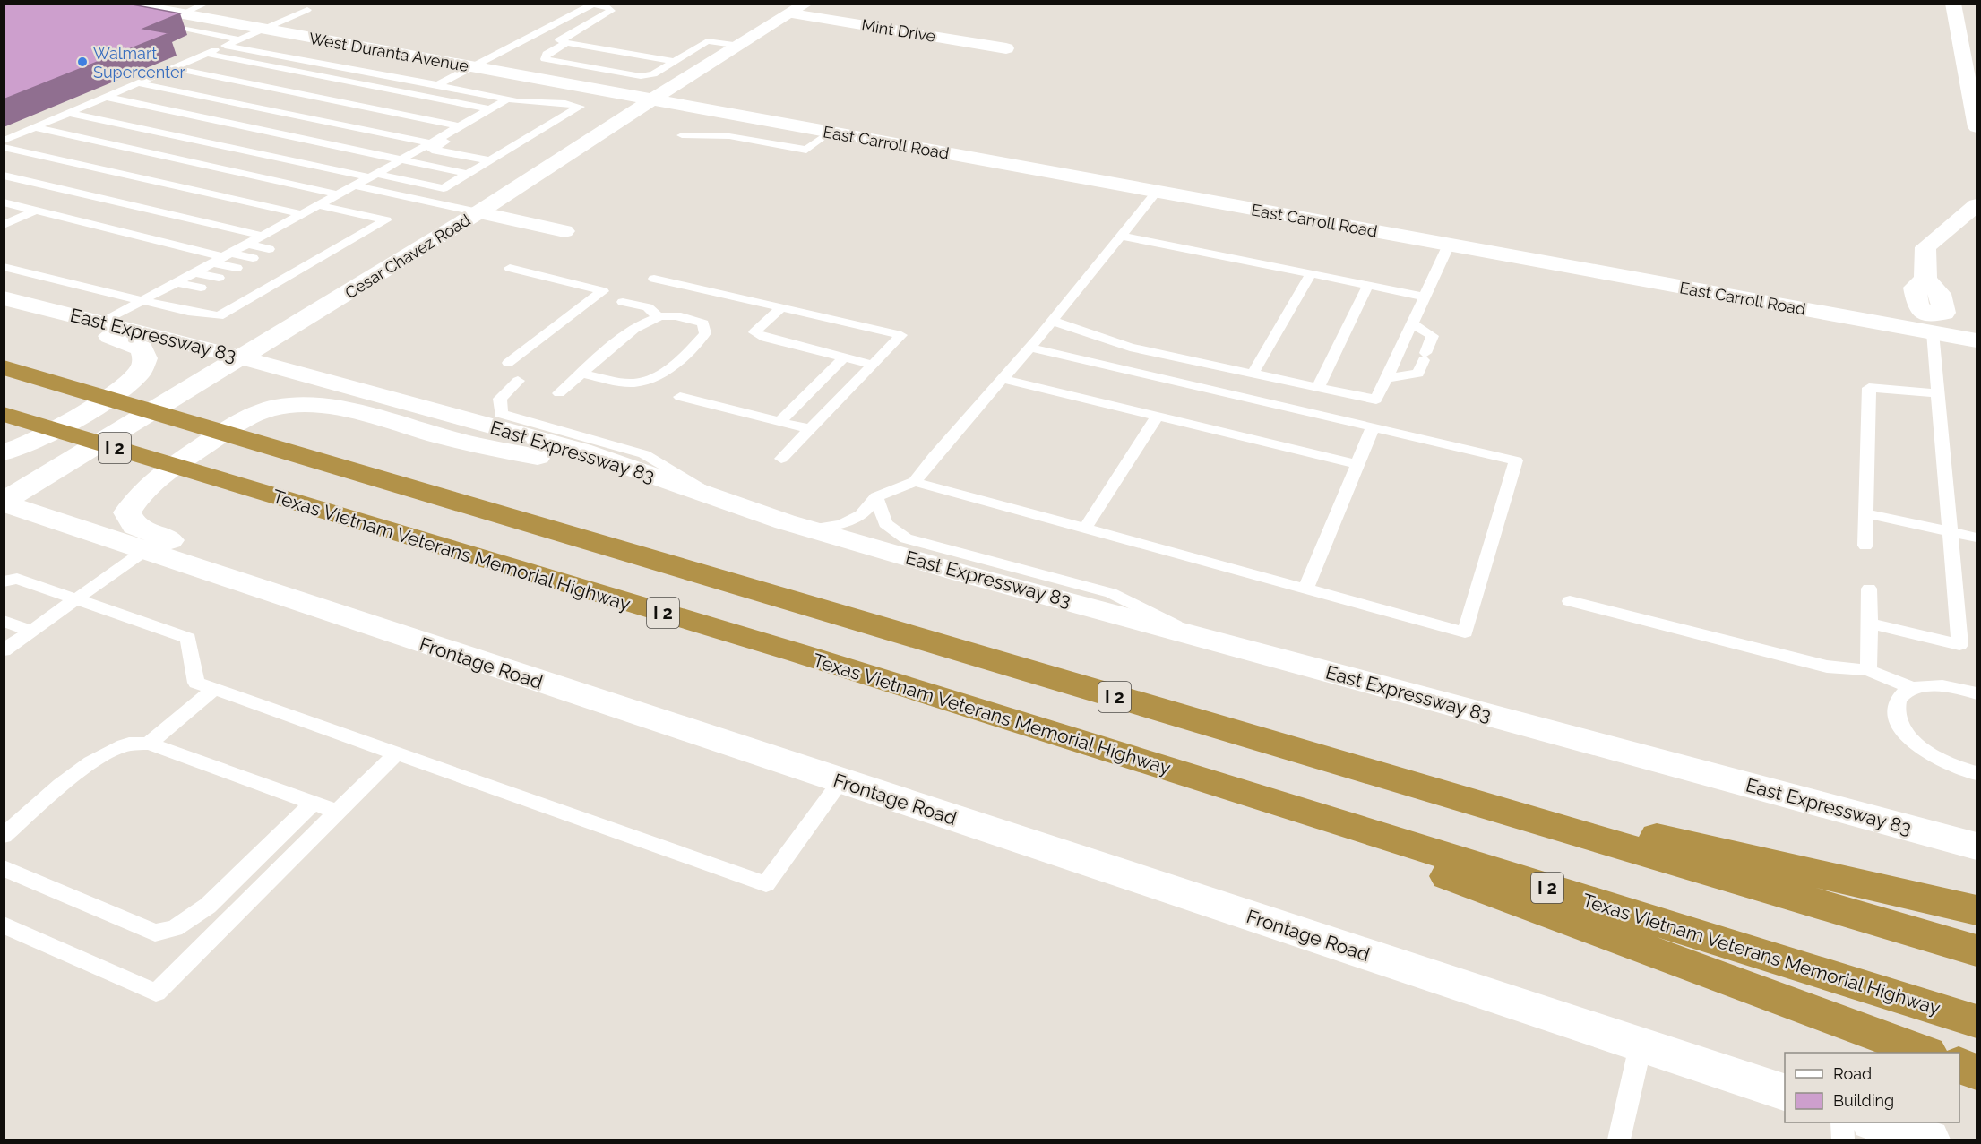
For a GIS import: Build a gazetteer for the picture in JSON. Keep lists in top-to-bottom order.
{
  "streets": {
    "highway": ["I 2", "Texas Vietnam Veterans Memorial Highway"],
    "street": [
      "Mint Drive",
      "West Duranta Avenue",
      "East Carroll Road",
      "Cesar Chavez Road",
      "East Expressway 83",
      "Frontage Road"
    ]
  },
  "crossings": [
    ["Mint Drive", "Cesar Chavez Road"],
    ["West Duranta Avenue", "East Carroll Road"],
    ["West Duranta Avenue", "Cesar Chavez Road"],
    ["East Carroll Road", "Cesar Chavez Road"],
    ["Cesar Chavez Road", "East Expressway 83"],
    ["Cesar Chavez Road", "Frontage Road"]
  ],
  "places": ["Walmart Supercenter"],
  "legend": ["Road", "Building"]
}
